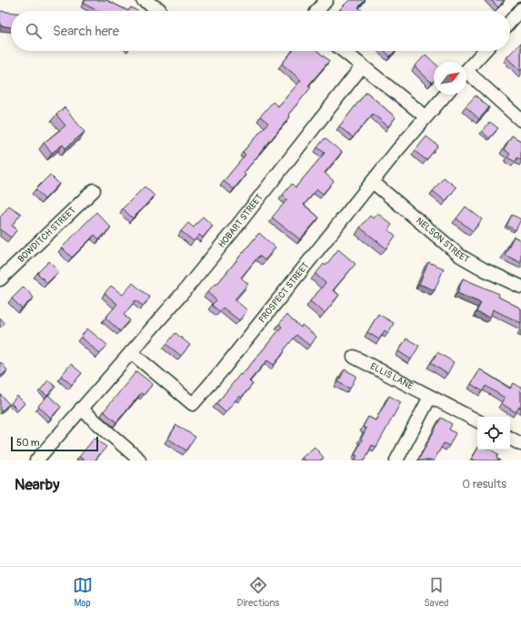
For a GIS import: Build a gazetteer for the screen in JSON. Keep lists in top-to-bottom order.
{
  "streets": {
    "street": [
      "HOBART STREET",
      "BOWDITCH STREET",
      "NELSON STREET",
      "PROSPECT STREET",
      "ELLIS LANE"
    ]
  },
  "crossings": [
    ["HOBART STREET", "PROSPECT STREET"],
    ["NELSON STREET", "PROSPECT STREET"]
  ],
  "scale_bar": "50 m",
  "north": "top right",
  "page": {
    "search": "Search here",
    "scale": "50 m",
    "heading": ["Nearby", "0 results"],
    "nav": ["Map", "Directions", "Saved"]
  }
}
